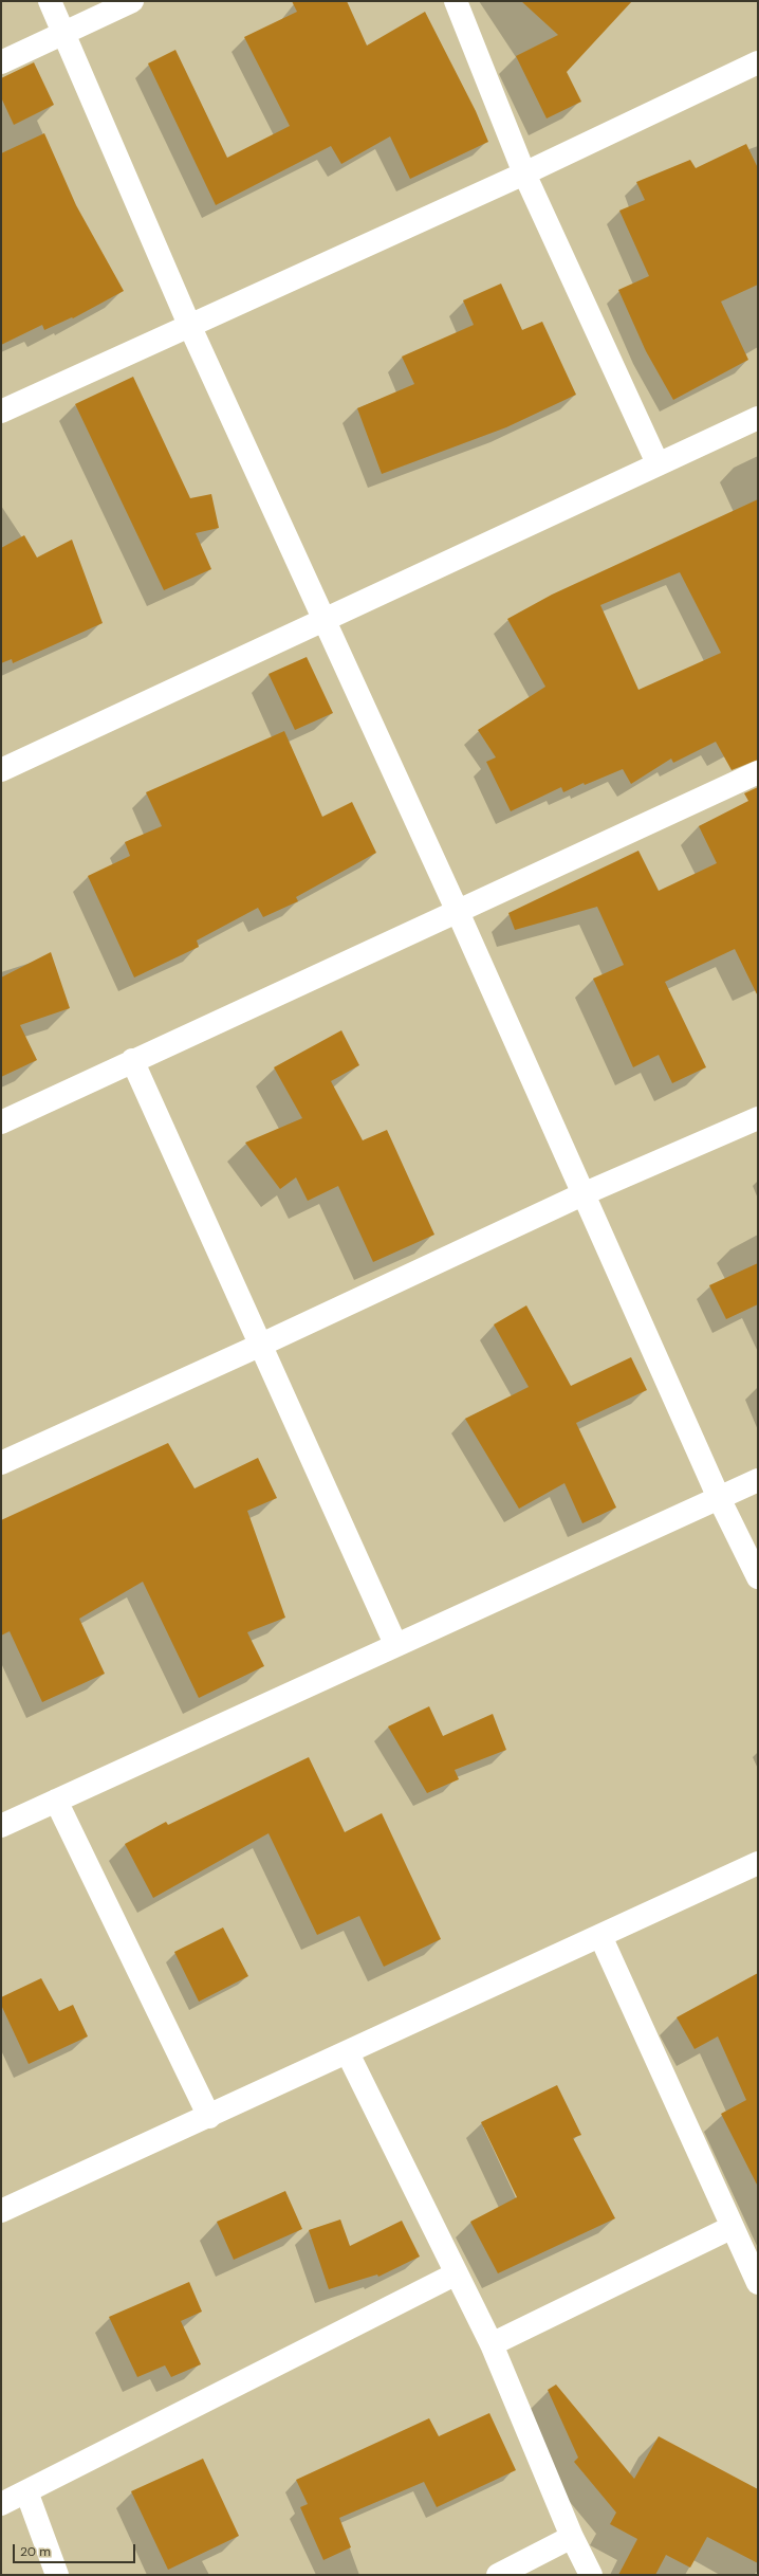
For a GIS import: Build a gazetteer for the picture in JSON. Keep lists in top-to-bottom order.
{
  "scale_bar": "20 m"
}
